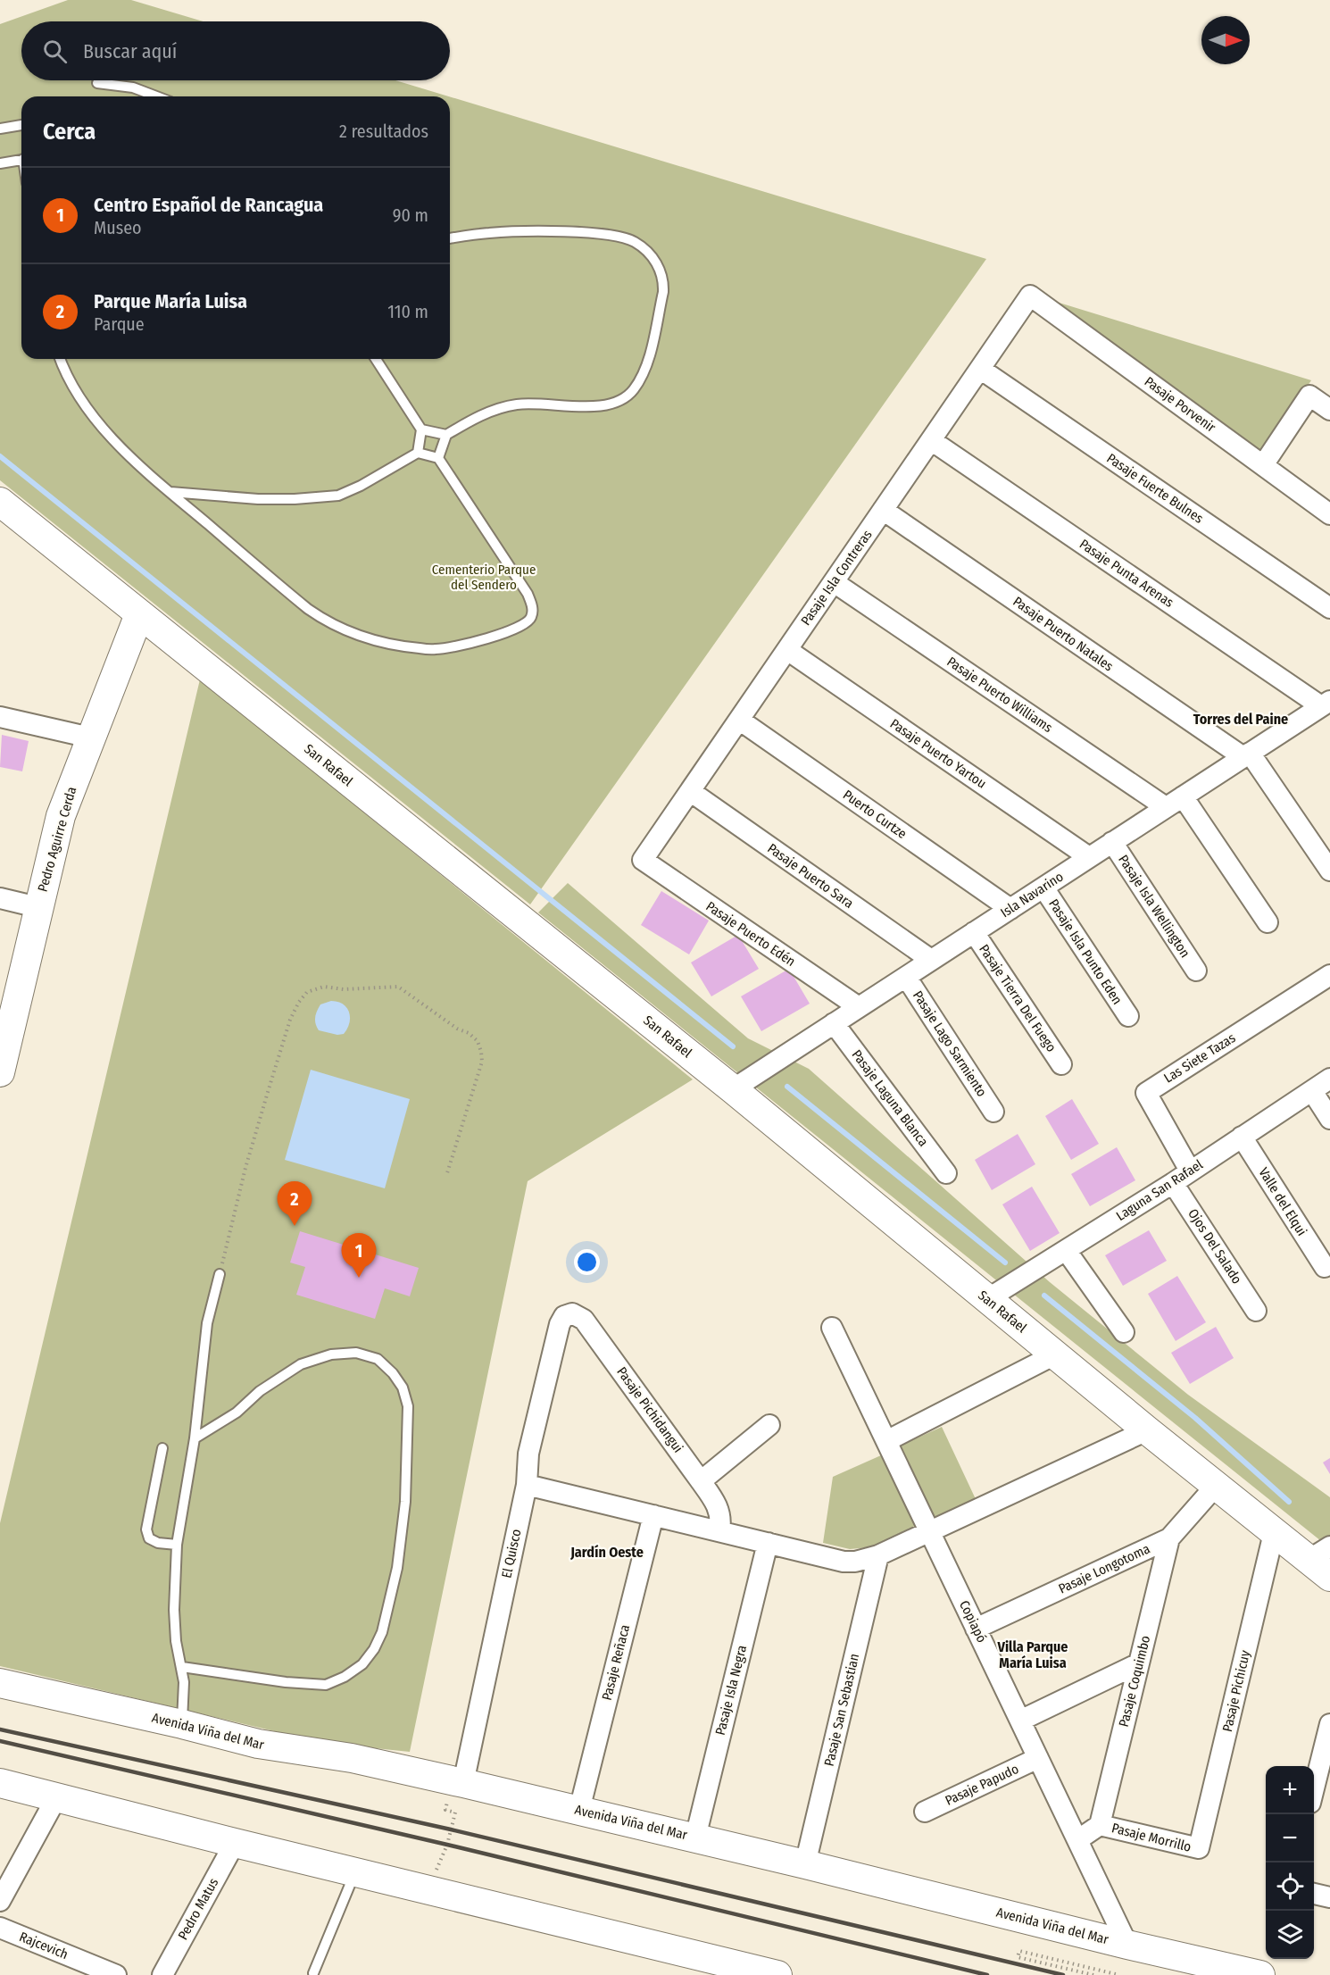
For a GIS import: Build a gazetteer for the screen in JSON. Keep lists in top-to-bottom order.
{
  "streets": {
    "street": [
      "Pasaje Porvenir",
      "Pasaje Fuerte Bulnes",
      "Pasaje Punta Arenas",
      "Pasaje Isla Contreras",
      "Pasaje Puerto Natales",
      "Pasaje Puerto Williams",
      "Pasaje Puerto Yartou",
      "San Rafael",
      "Puerto Curtze",
      "Pedro Aguirre Cerda",
      "Pasaje Puerto Sara",
      "Isla Navarino",
      "Pasaje Isla Wellington",
      "Pasaje Puerto Edén",
      "Pasaje Isla Punto Eden",
      "Pasaje Tierra Del Fuego",
      "Pasaje Lago Sarmiento",
      "Las Siete Tazas",
      "Pasaje Laguna Blanca",
      "Laguna San Rafael",
      "Valle del Elqui",
      "Ojos Del Salado",
      "Pasaje Pichidangui",
      "El Quisco",
      "Pasaje Longotoma",
      "Copiapó",
      "Pasaje Reñaca",
      "Pasaje Coquimbo",
      "Pasaje Isla Negra",
      "Pasaje Pichicuy",
      "Pasaje San Sebastian",
      "Avenida Viña del Mar",
      "Pasaje Papudo",
      "Pasaje Morrillo",
      "Pedro Matus",
      "Rajcevich"
    ]
  },
  "crossings": [
    ["Pasaje Porvenir", "Pasaje Isla Contreras"],
    ["Pasaje Fuerte Bulnes", "Pasaje Isla Contreras"],
    ["Pasaje Punta Arenas", "Pasaje Isla Contreras"],
    ["Pasaje Punta Arenas", "Isla Navarino"],
    ["Pasaje Isla Contreras", "Pasaje Puerto Natales"],
    ["Pasaje Isla Contreras", "Pasaje Puerto Williams"],
    ["Pasaje Isla Contreras", "Pasaje Puerto Yartou"],
    ["Pasaje Isla Contreras", "Puerto Curtze"],
    ["Pasaje Isla Contreras", "Pasaje Puerto Sara"],
    ["Pasaje Isla Contreras", "Pasaje Puerto Edén"],
    ["Pasaje Puerto Natales", "Isla Navarino"],
    ["Pasaje Puerto Williams", "Isla Navarino"],
    ["Pasaje Puerto Yartou", "Isla Navarino"],
    ["San Rafael", "Pedro Aguirre Cerda"],
    ["San Rafael", "Isla Navarino"],
    ["San Rafael", "Laguna San Rafael"],
    ["San Rafael", "Pasaje Longotoma"],
    ["San Rafael", "Pasaje Pichicuy"],
    ["Puerto Curtze", "Isla Navarino"],
    ["Pasaje Puerto Sara", "Isla Navarino"],
    ["Isla Navarino", "Pasaje Isla Wellington"],
    ["Isla Navarino", "Pasaje Puerto Edén"],
    ["Isla Navarino", "Pasaje Isla Punto Eden"],
    ["Isla Navarino", "Pasaje Tierra Del Fuego"],
    ["Isla Navarino", "Pasaje Lago Sarmiento"],
    ["Isla Navarino", "Pasaje Laguna Blanca"],
    ["Las Siete Tazas", "Laguna San Rafael"],
    ["Laguna San Rafael", "Valle del Elqui"],
    ["Laguna San Rafael", "Ojos Del Salado"],
    ["Pasaje Pichidangui", "El Quisco"],
    ["El Quisco", "Avenida Viña del Mar"],
    ["Pasaje Longotoma", "Copiapó"],
    ["Pasaje Longotoma", "Pasaje Coquimbo"],
    ["Copiapó", "Avenida Viña del Mar"],
    ["Copiapó", "Pasaje Papudo"],
    ["Copiapó", "Pasaje Morrillo"],
    ["Pasaje Reñaca", "Avenida Viña del Mar"],
    ["Pasaje Coquimbo", "Pasaje Morrillo"],
    ["Pasaje Isla Negra", "Avenida Viña del Mar"],
    ["Pasaje Pichicuy", "Pasaje Morrillo"],
    ["Pasaje San Sebastian", "Avenida Viña del Mar"]
  ],
  "districts": ["Torres del Paine", "Jardín Oeste", "Villa Parque María Luisa"],
  "parks": ["Cementerio Parque del Sendero"],
  "north": "right",
  "page": {
    "search": "Buscar aquí",
    "heading": ["Cerca", "2 resultados"],
    "list": [
      {
        "mark": "1",
        "name": "Centro Español de Rancagua",
        "note": "Museo",
        "value": "90 m"
      },
      {
        "mark": "2",
        "name": "Parque María Luisa",
        "note": "Parque",
        "value": "110 m"
      }
    ],
    "pins": ["2", "1"],
    "map_buttons": ["+", "−"]
  }
}
